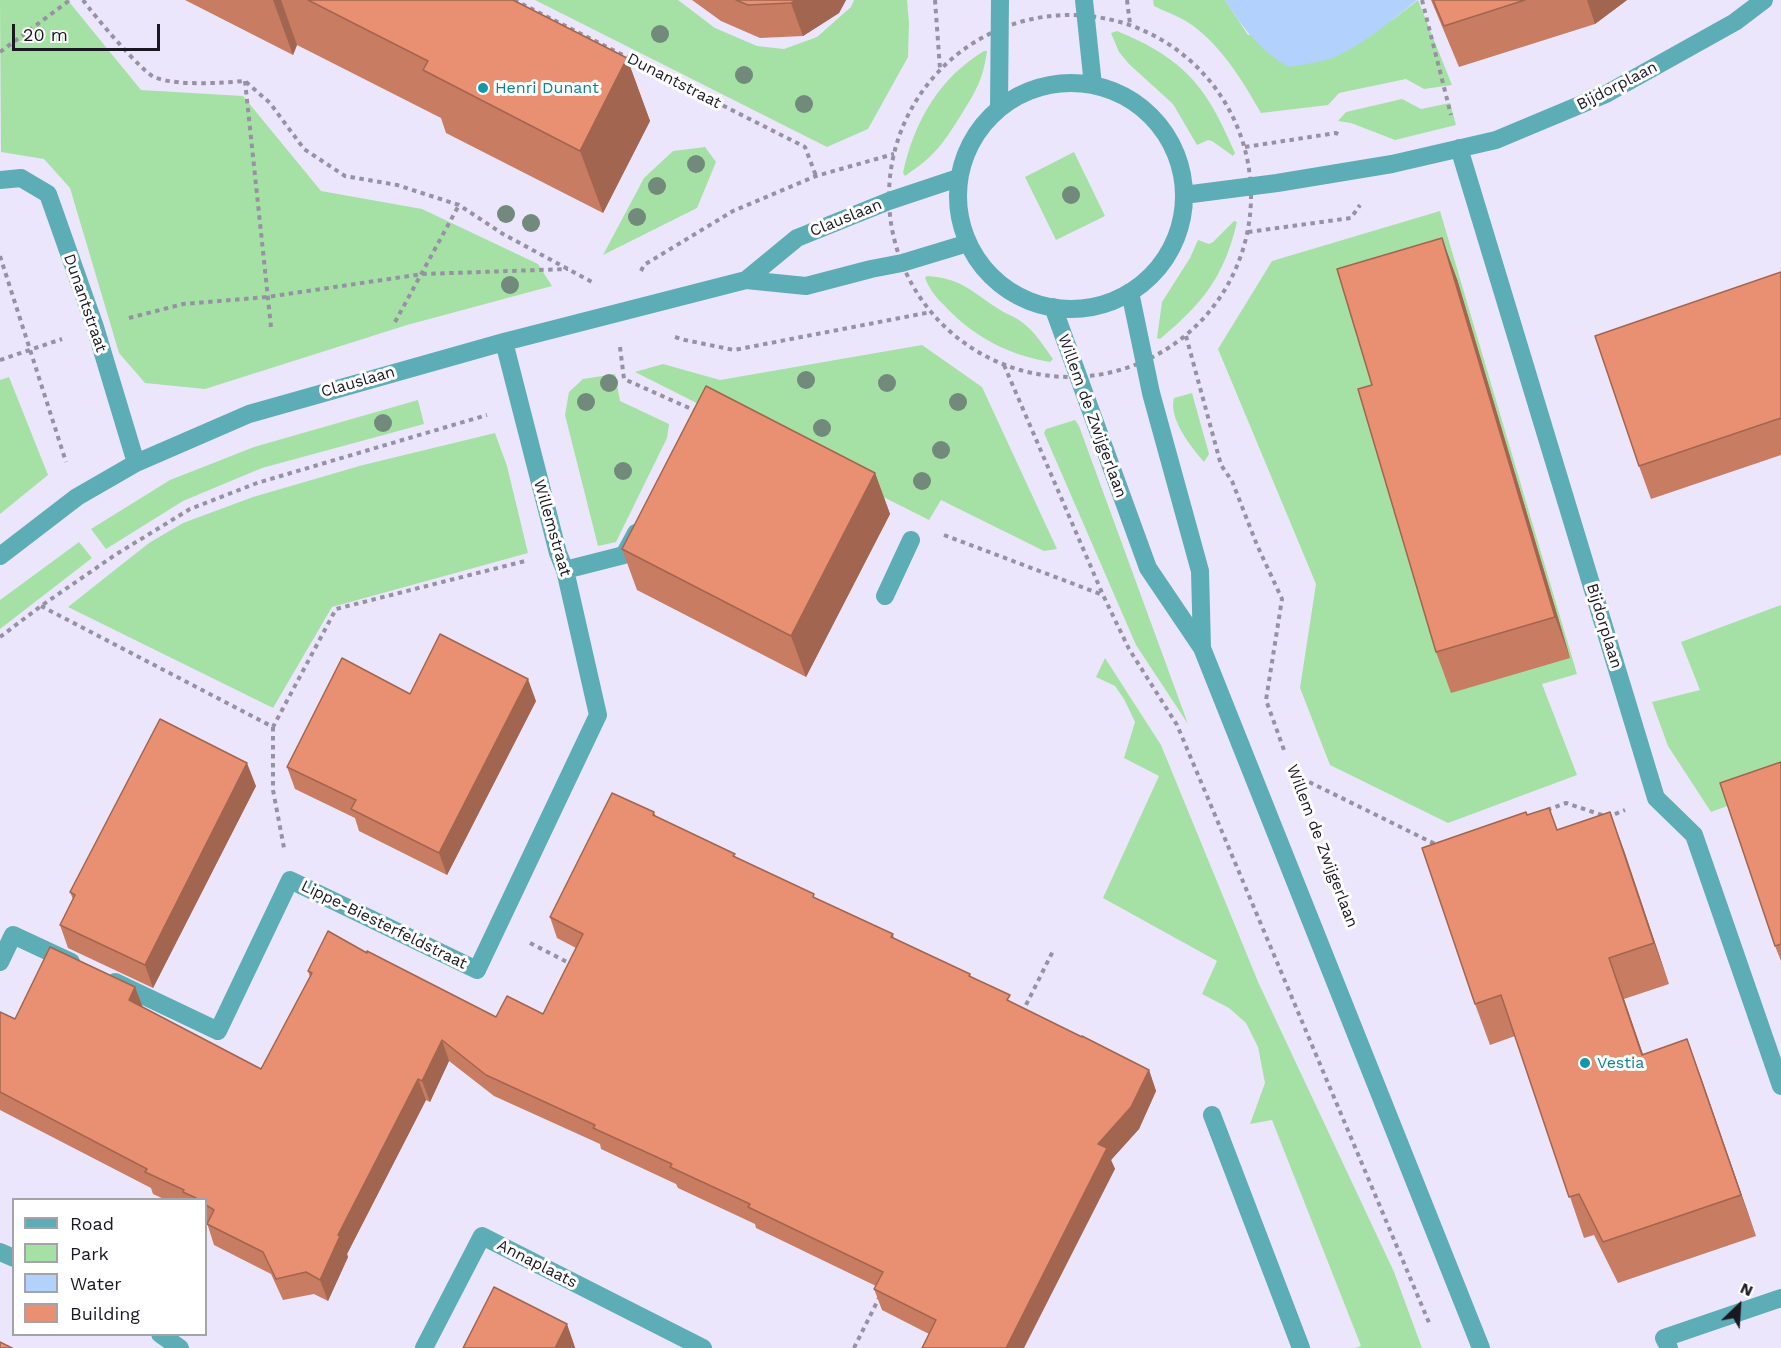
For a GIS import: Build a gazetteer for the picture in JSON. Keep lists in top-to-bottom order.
{
  "streets": {
    "street": [
      "Dunantstraat",
      "Bijdorplaan",
      "Clauslaan",
      "Willem de Zwijgerlaan",
      "Willemstraat",
      "Lippe-Biesterfeldstraat",
      "Annaplaats"
    ]
  },
  "crossings": [
    ["Dunantstraat", "Clauslaan"],
    ["Clauslaan", "Willemstraat"],
    ["Willemstraat", "Lippe-Biesterfeldstraat"]
  ],
  "places": ["Henri Dunant", "Vestia"],
  "legend": [
    "Road",
    "Park",
    "Water",
    "Building"
  ],
  "scale_bar": "20 m",
  "north": "top right"
}
